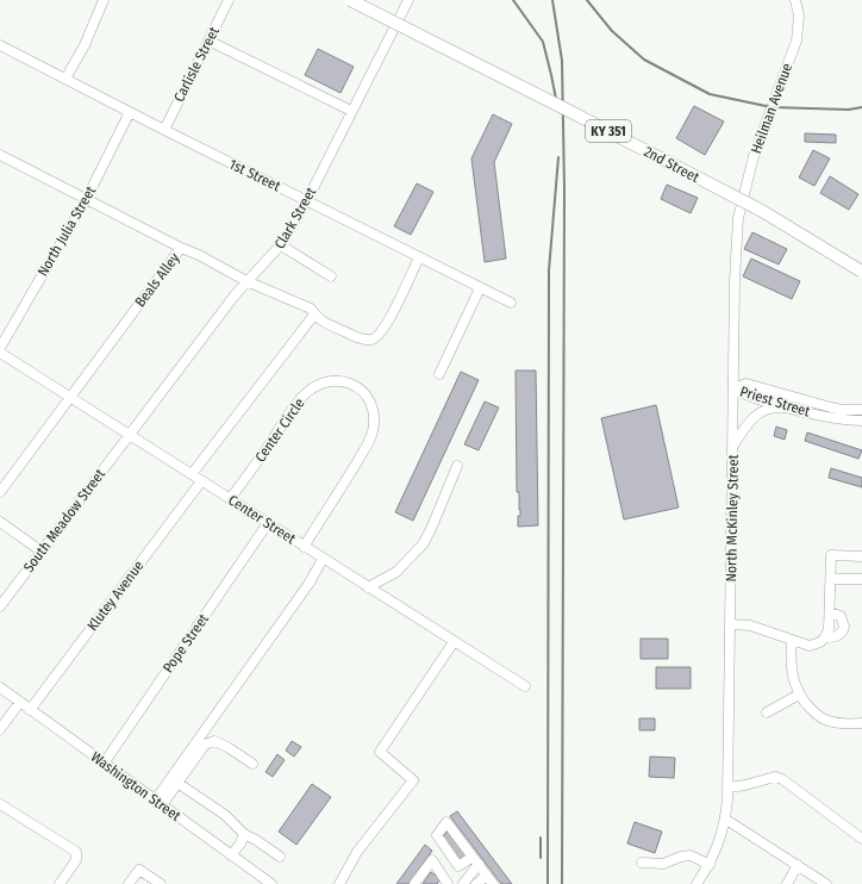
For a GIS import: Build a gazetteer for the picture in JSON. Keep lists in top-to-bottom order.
{
  "streets": {
    "main road": ["KY 351", "2nd Street"],
    "street": [
      "Carlisle Street",
      "Heilman Avenue",
      "1st Street",
      "Clark Street",
      "North Julia Street",
      "Beals Alley",
      "Priest Street",
      "Center Circle",
      "North McKinley Street",
      "Center Street",
      "South Meadow Street",
      "Klutey Avenue",
      "Pope Street",
      "Washington Street"
    ]
  },
  "crossings": [
    ["Carlisle Street", "1st Street"],
    ["Heilman Avenue", "North McKinley Street"],
    ["1st Street", "Clark Street"],
    ["1st Street", "North Julia Street"],
    ["Clark Street", "Center Street"],
    ["Clark Street", "South Meadow Street"],
    ["North Julia Street", "Beals Alley"],
    ["Beals Alley", "Center Street"],
    ["Priest Street", "North McKinley Street"],
    ["Center Circle", "Center Street"],
    ["Center Street", "South Meadow Street"],
    ["Center Street", "Klutey Avenue"],
    ["Center Street", "Pope Street"],
    ["Klutey Avenue", "Washington Street"],
    ["Pope Street", "Washington Street"]
  ]
}
